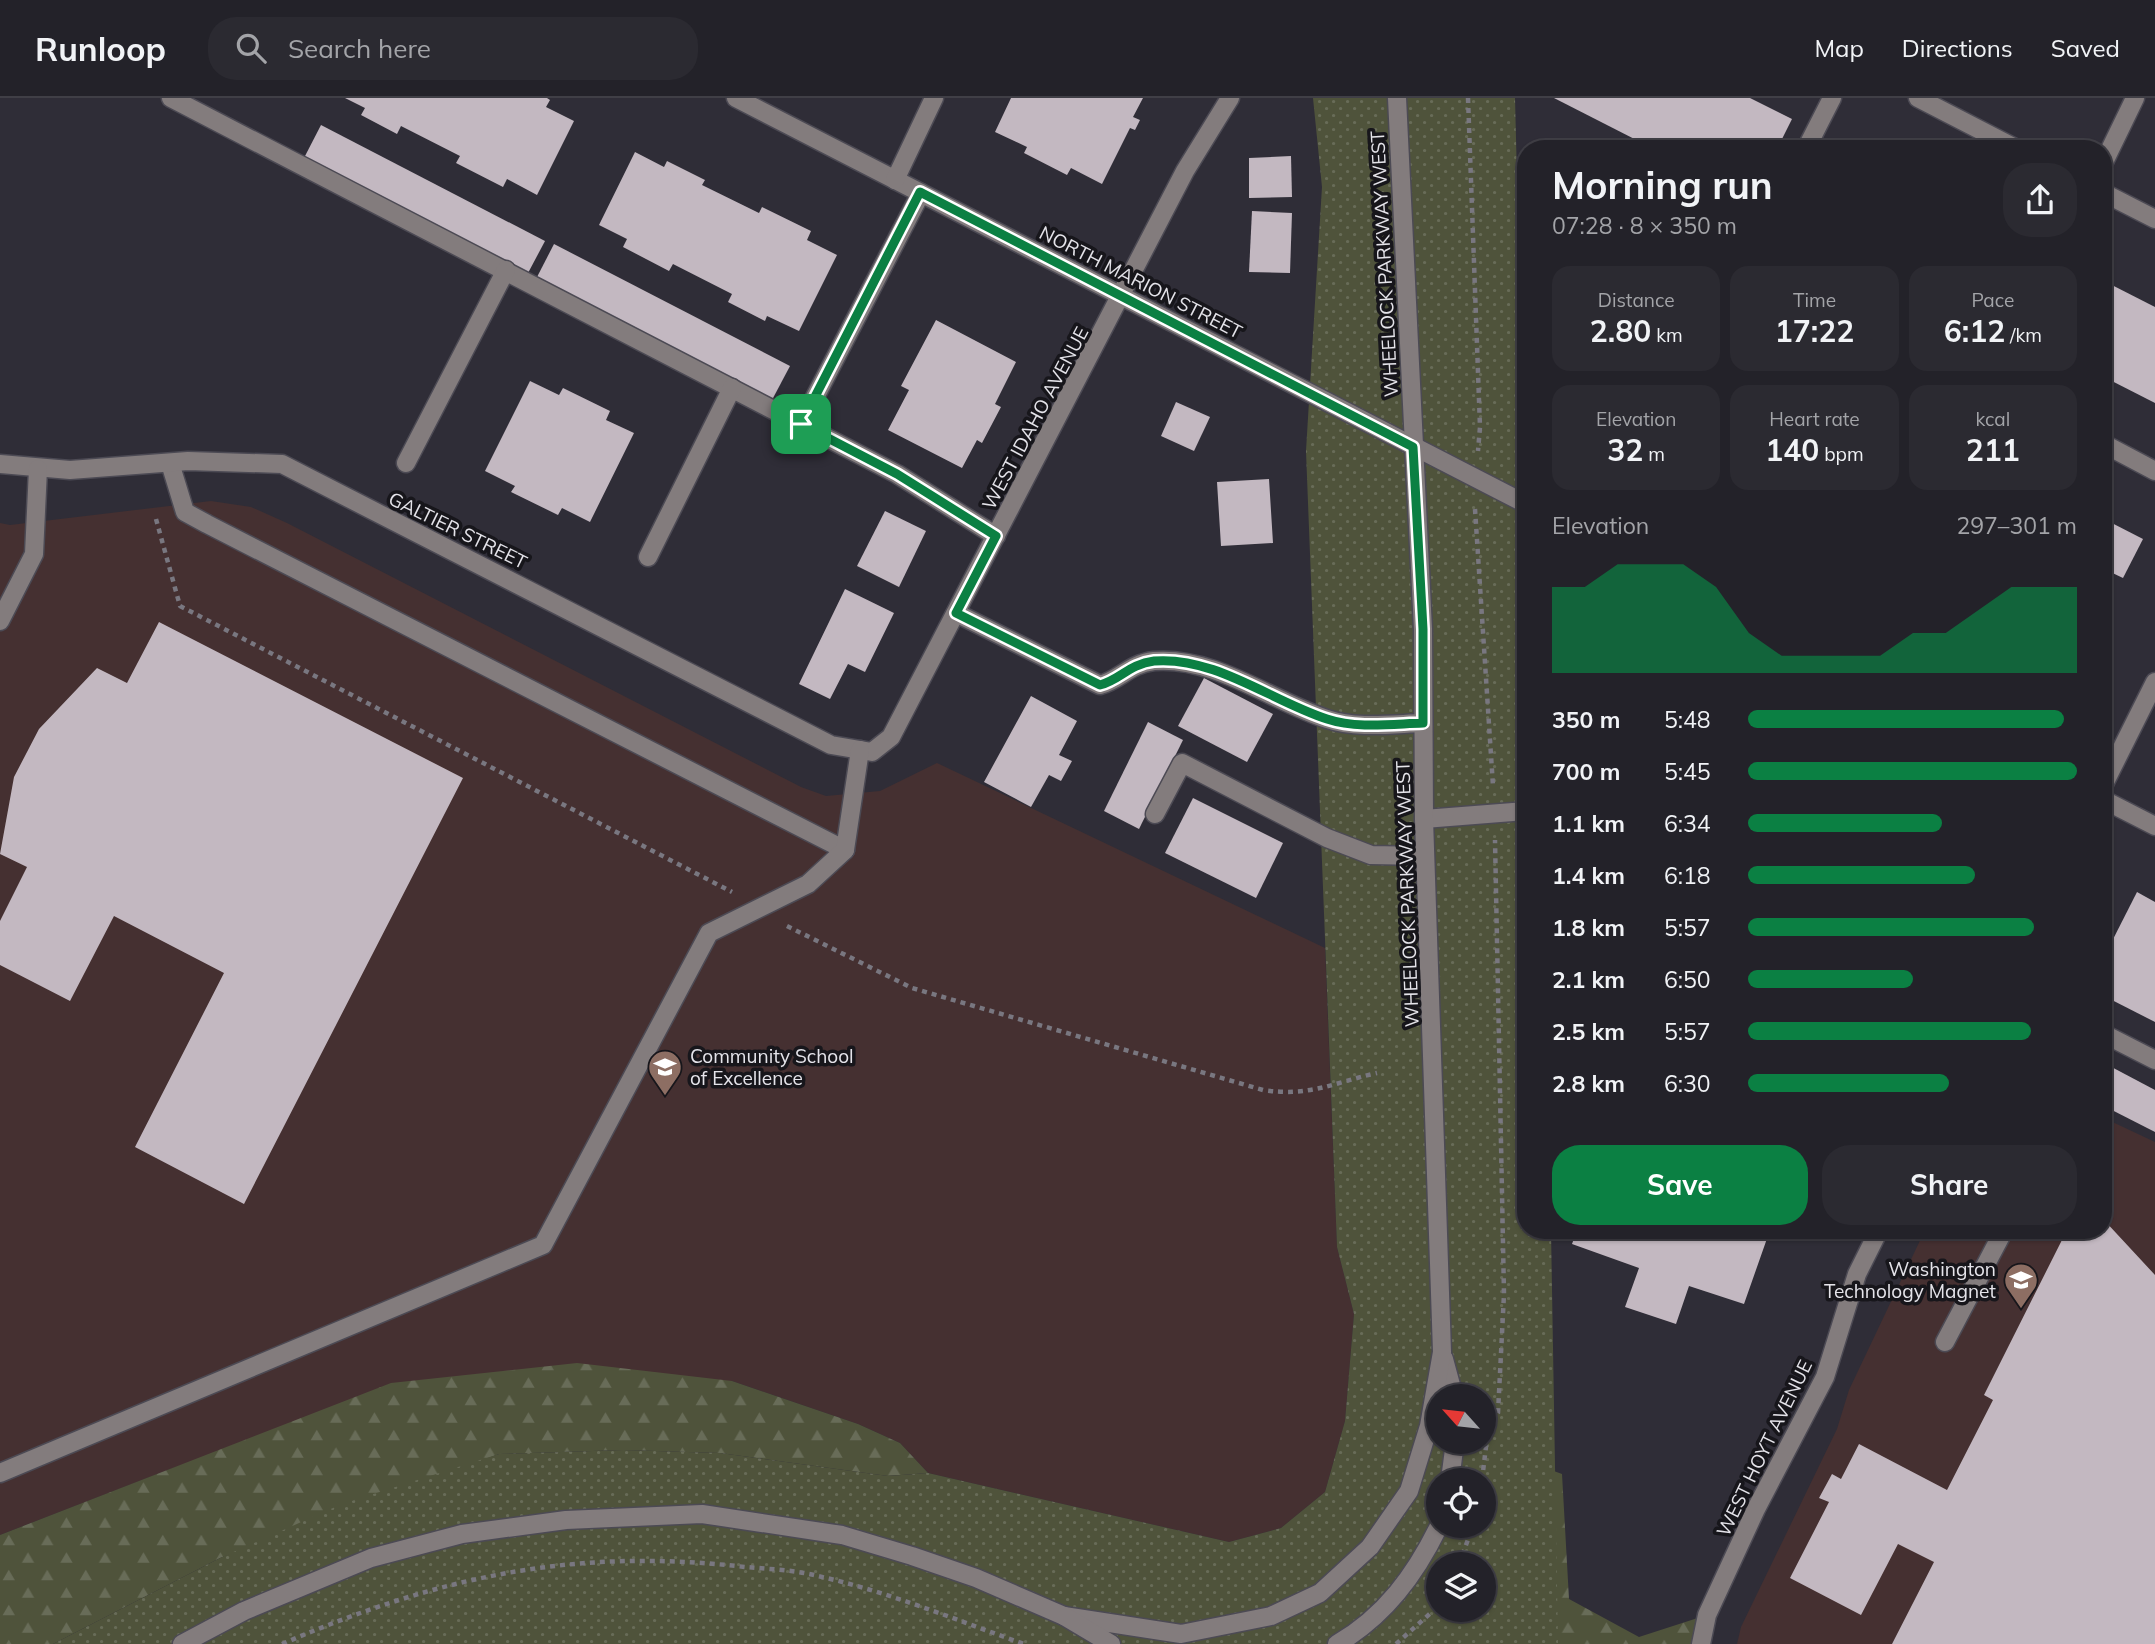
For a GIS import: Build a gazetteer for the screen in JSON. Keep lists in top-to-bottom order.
{
  "streets": {
    "street": [
      "WHEELOCK PARKWAY WEST",
      "NORTH MARION STREET",
      "WEST IDAHO AVENUE",
      "GALTIER STREET",
      "WEST HOYT AVENUE"
    ]
  },
  "crossings": [
    ["WHEELOCK PARKWAY WEST", "NORTH MARION STREET"],
    ["NORTH MARION STREET", "WEST IDAHO AVENUE"],
    ["WEST IDAHO AVENUE", "GALTIER STREET"]
  ],
  "places": {
    "school or university": ["Community School of Excellence", "Washington Technology Magnet"]
  },
  "north": "top left",
  "page": {
    "header": "Runloop",
    "search": "Search here",
    "nav": ["Map", "Directions", "Saved"],
    "heading": ["Morning run", "07:28 · 8 × 350 m"],
    "stats": [
      ["Distance", "2.80 km"],
      ["Time", "17:22"],
      ["Pace", "6:12 /km"],
      ["Elevation", "32 m"],
      ["Heart rate", "140 bpm"],
      ["kcal", "211"]
    ],
    "chart": ["Elevation", "297–301 m"],
    "list": [
      {
        "name": "350 m",
        "note": "5:48"
      },
      {
        "name": "700 m",
        "note": "5:45"
      },
      {
        "name": "1.1 km",
        "note": "6:34"
      },
      {
        "name": "1.4 km",
        "note": "6:18"
      },
      {
        "name": "1.8 km",
        "note": "5:57"
      },
      {
        "name": "2.1 km",
        "note": "6:50"
      },
      {
        "name": "2.5 km",
        "note": "5:57"
      },
      {
        "name": "2.8 km",
        "note": "6:30"
      }
    ],
    "buttons": ["Save", "Share"]
  }
}
